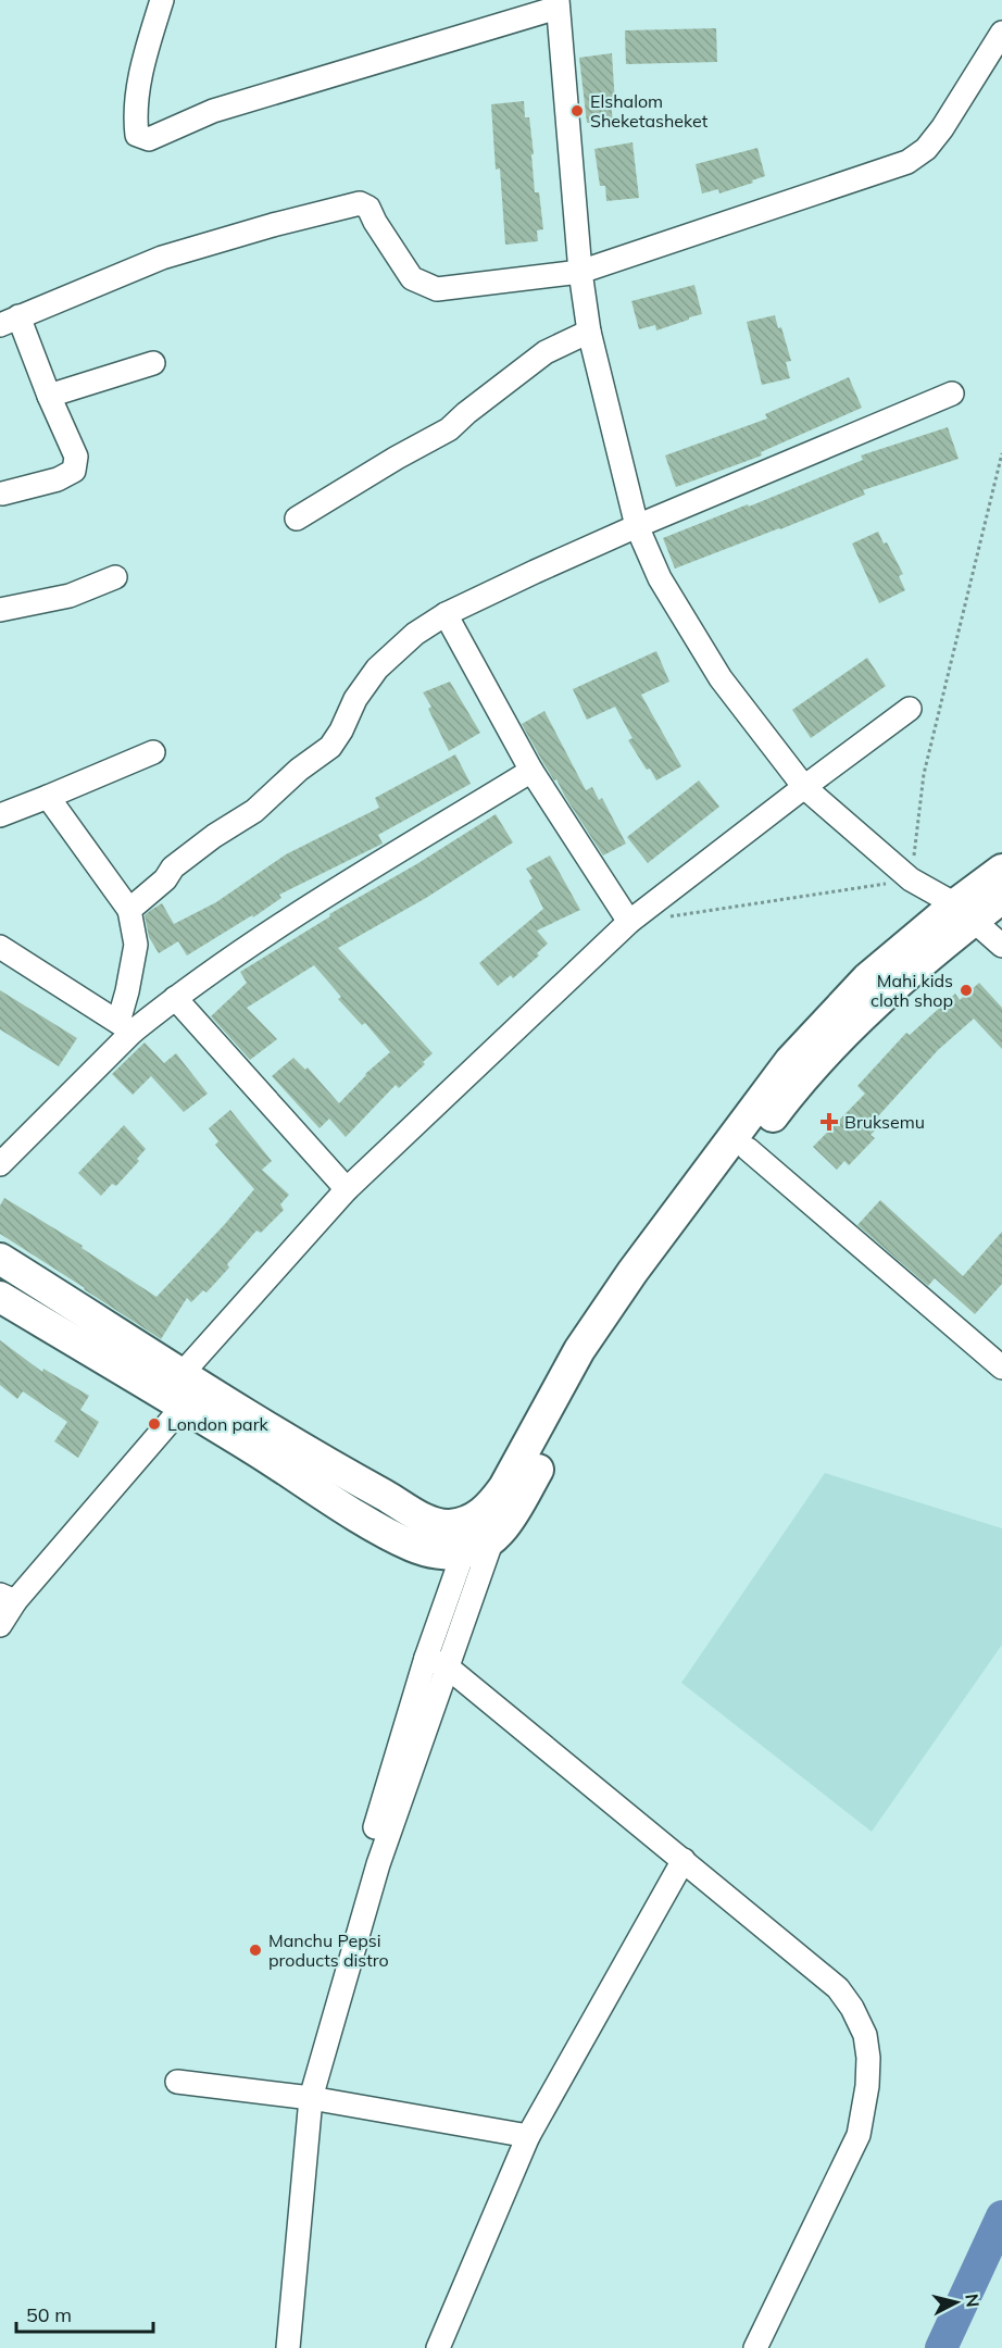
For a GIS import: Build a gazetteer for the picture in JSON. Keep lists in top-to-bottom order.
{
  "places": {
    "other": [
      "Elshalom Sheketasheket",
      "Mahi kids cloth shop",
      "London park",
      "Manchu Pepsi products distro"
    ],
    "health": ["Bruksemu"]
  },
  "scale_bar": "50 m",
  "north": "right"
}
